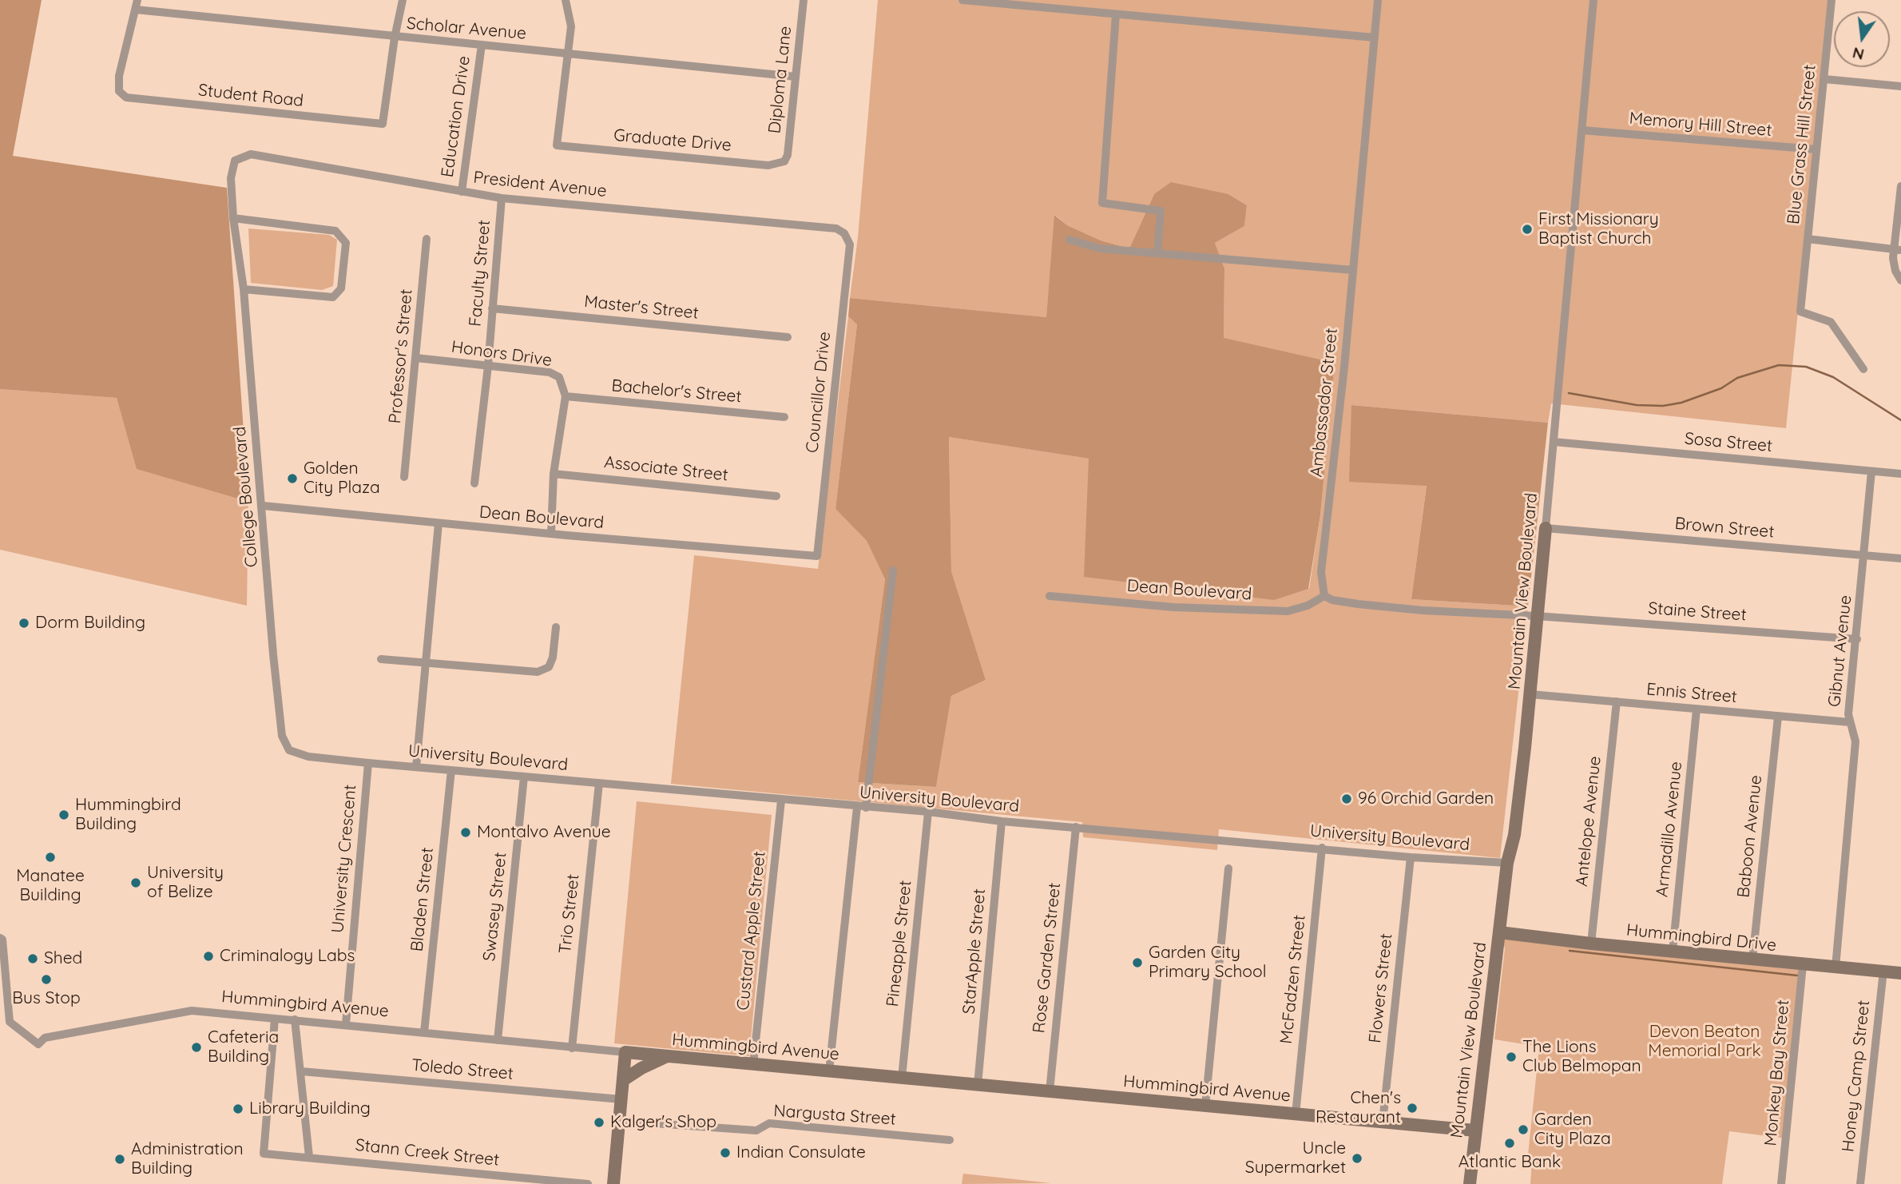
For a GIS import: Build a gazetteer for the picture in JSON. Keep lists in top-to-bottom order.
{
  "streets": {
    "street": [
      "Scholar Avenue",
      "Diploma Lane",
      "Student Road",
      "Education Drive",
      "Memory Hill Street",
      "Graduate Drive",
      "Blue Grass Hill Street",
      "President Avenue",
      "Faculty Street",
      "Master's Street",
      "Honors Drive",
      "Professor's Street",
      "Bachelor's Street",
      "Councillor Drive",
      "Ambassador Street",
      "Sosa Street",
      "Associate Street",
      "College Boulevard",
      "Dean Boulevard",
      "Brown Street",
      "Mountain View Boulevard",
      "Staine Street",
      "Gibnut Avenue",
      "Ennis Street",
      "University Boulevard",
      "Antelope Avenue",
      "Armadillo Avenue",
      "Baboon Avenue",
      "University Crescent",
      "Bladen Street",
      "Swasey Street",
      "Trio Street",
      "Custard Apple Street",
      "Hummingbird Drive",
      "Pineapple Street",
      "StarApple Street",
      "Rose Garden Street",
      "McFadzen Street",
      "Flowers Street",
      "Hummingbird Avenue",
      "Toledo Street",
      "Monkey Bay Street",
      "Honey Camp Street",
      "Nargusta Street",
      "Stann Creek Street"
    ]
  },
  "crossings": [
    ["Scholar Avenue", "Diploma Lane"],
    ["Scholar Avenue", "Student Road"],
    ["Scholar Avenue", "Education Drive"],
    ["Scholar Avenue", "Graduate Drive"],
    ["Diploma Lane", "Graduate Drive"],
    ["Education Drive", "President Avenue"],
    ["Memory Hill Street", "Blue Grass Hill Street"],
    ["Memory Hill Street", "Mountain View Boulevard"],
    ["President Avenue", "Faculty Street"],
    ["President Avenue", "Councillor Drive"],
    ["President Avenue", "College Boulevard"],
    ["Faculty Street", "Master's Street"],
    ["Faculty Street", "Honors Drive"],
    ["Honors Drive", "Professor's Street"],
    ["Honors Drive", "Bachelor's Street"],
    ["Councillor Drive", "Dean Boulevard"],
    ["Ambassador Street", "Dean Boulevard"],
    ["Sosa Street", "Mountain View Boulevard"],
    ["Sosa Street", "Gibnut Avenue"],
    ["College Boulevard", "Dean Boulevard"],
    ["College Boulevard", "University Boulevard"],
    ["College Boulevard", "University Crescent"],
    ["Brown Street", "Mountain View Boulevard"],
    ["Brown Street", "Gibnut Avenue"],
    ["Mountain View Boulevard", "Staine Street"],
    ["Mountain View Boulevard", "Ennis Street"],
    ["Mountain View Boulevard", "University Boulevard"],
    ["Mountain View Boulevard", "Hummingbird Drive"],
    ["Mountain View Boulevard", "Hummingbird Avenue"],
    ["Staine Street", "Gibnut Avenue"],
    ["Gibnut Avenue", "Ennis Street"],
    ["Gibnut Avenue", "Hummingbird Drive"],
    ["Ennis Street", "Antelope Avenue"],
    ["Ennis Street", "Armadillo Avenue"],
    ["Ennis Street", "Baboon Avenue"],
    ["University Boulevard", "University Crescent"],
    ["University Boulevard", "Bladen Street"],
    ["University Boulevard", "Swasey Street"],
    ["University Boulevard", "Trio Street"],
    ["University Boulevard", "Custard Apple Street"],
    ["University Boulevard", "Pineapple Street"],
    ["University Boulevard", "StarApple Street"],
    ["University Boulevard", "Rose Garden Street"],
    ["University Boulevard", "McFadzen Street"],
    ["University Boulevard", "Flowers Street"],
    ["Antelope Avenue", "Hummingbird Drive"],
    ["Armadillo Avenue", "Hummingbird Drive"],
    ["Baboon Avenue", "Hummingbird Drive"],
    ["University Crescent", "Hummingbird Avenue"],
    ["Bladen Street", "Hummingbird Avenue"],
    ["Swasey Street", "Hummingbird Avenue"],
    ["Trio Street", "Hummingbird Avenue"],
    ["Custard Apple Street", "Hummingbird Avenue"],
    ["Hummingbird Drive", "Monkey Bay Street"],
    ["Hummingbird Drive", "Honey Camp Street"],
    ["Pineapple Street", "Hummingbird Avenue"],
    ["StarApple Street", "Hummingbird Avenue"],
    ["Rose Garden Street", "Hummingbird Avenue"],
    ["McFadzen Street", "Hummingbird Avenue"],
    ["Flowers Street", "Hummingbird Avenue"],
    ["Hummingbird Avenue", "Stann Creek Street"]
  ],
  "parks": ["Devon Beaton Memorial Park"],
  "places": [
    "First Missionary Baptist Church",
    "Golden City Plaza",
    "Dorm Building",
    "96 Orchid Garden",
    "Hummingbird Building",
    "Montalvo Avenue",
    "Manatee Building",
    "University of Belize",
    "Criminalogy Labs",
    "Shed",
    "Garden City Primary School",
    "Bus Stop",
    "Cafeteria Building",
    "The Lions Club Belmopan",
    "Chen's Restaurant",
    "Library Building",
    "Kalger's Shop",
    "Garden City Plaza",
    "Atlantic Bank",
    "Indian Consulate",
    "Uncle Supermarket",
    "Administration Building"
  ],
  "north": "bottom"
}
